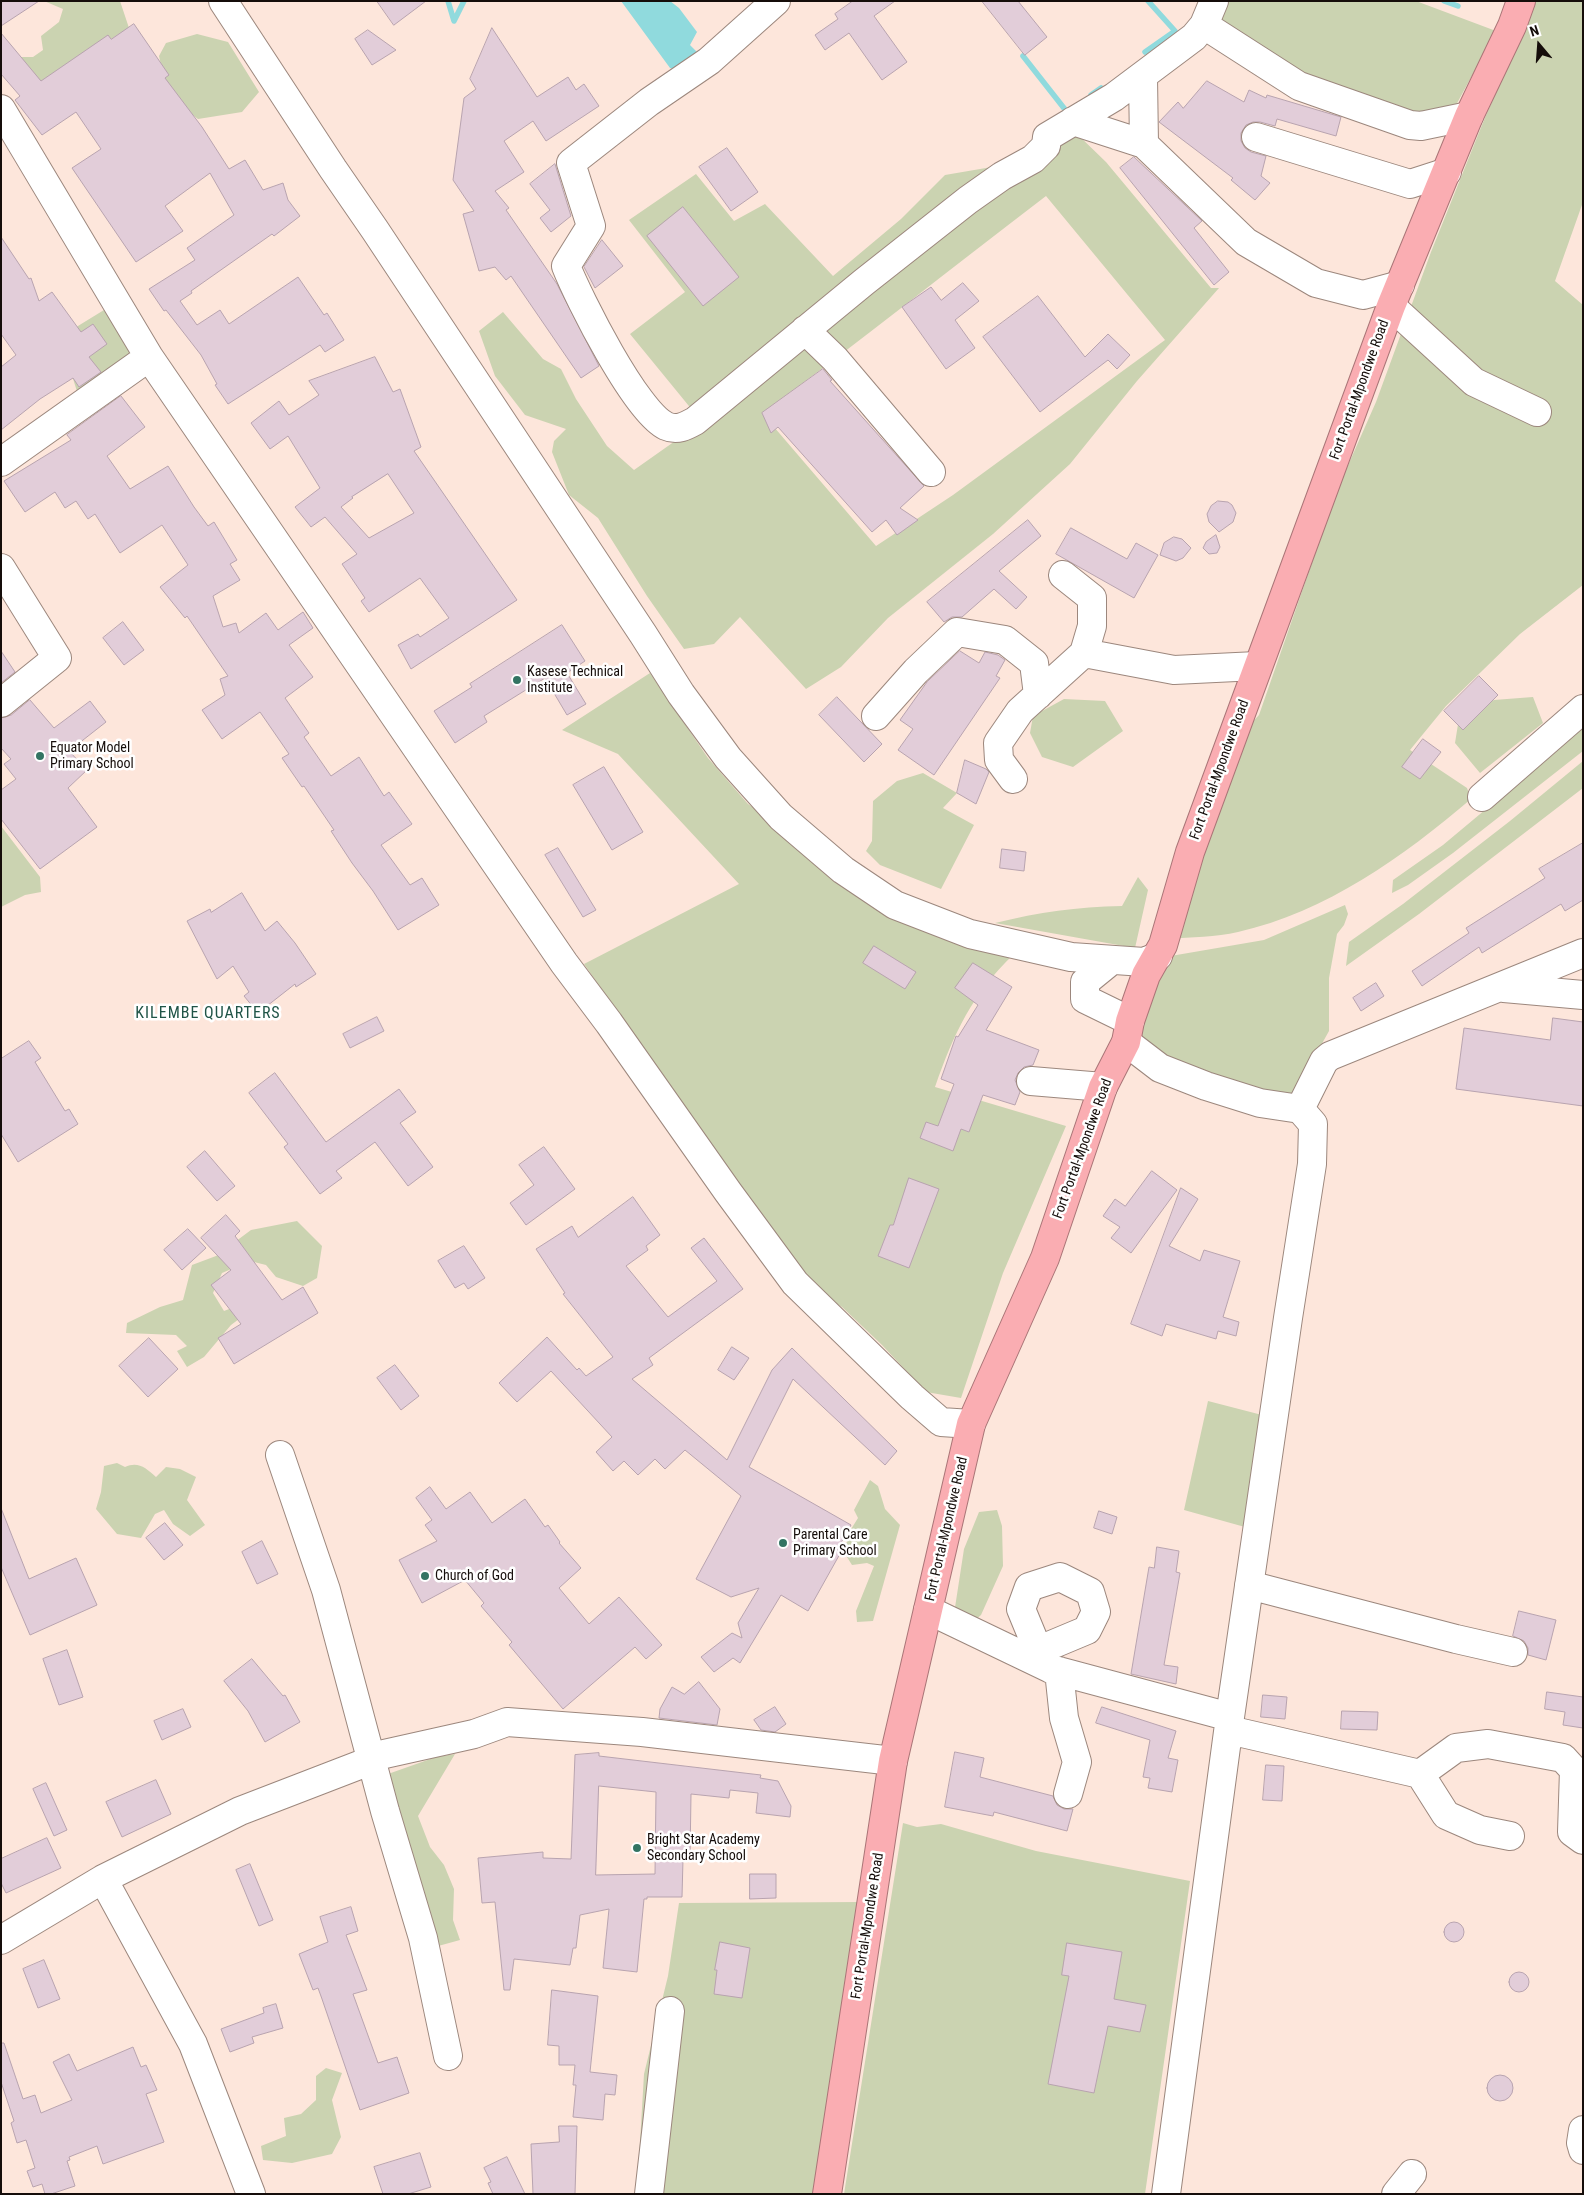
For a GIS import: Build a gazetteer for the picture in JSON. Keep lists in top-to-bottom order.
{
  "streets": {
    "highway": ["Fort Portal-Mpondwe Road"]
  },
  "districts": ["KILEMBE QUARTERS"],
  "places": [
    "Kasese Technical Institute",
    "Equator Model Primary School",
    "Parental Care Primary School",
    "Church of God",
    "Bright Star Academy Secondary School"
  ],
  "north": "top"
}
